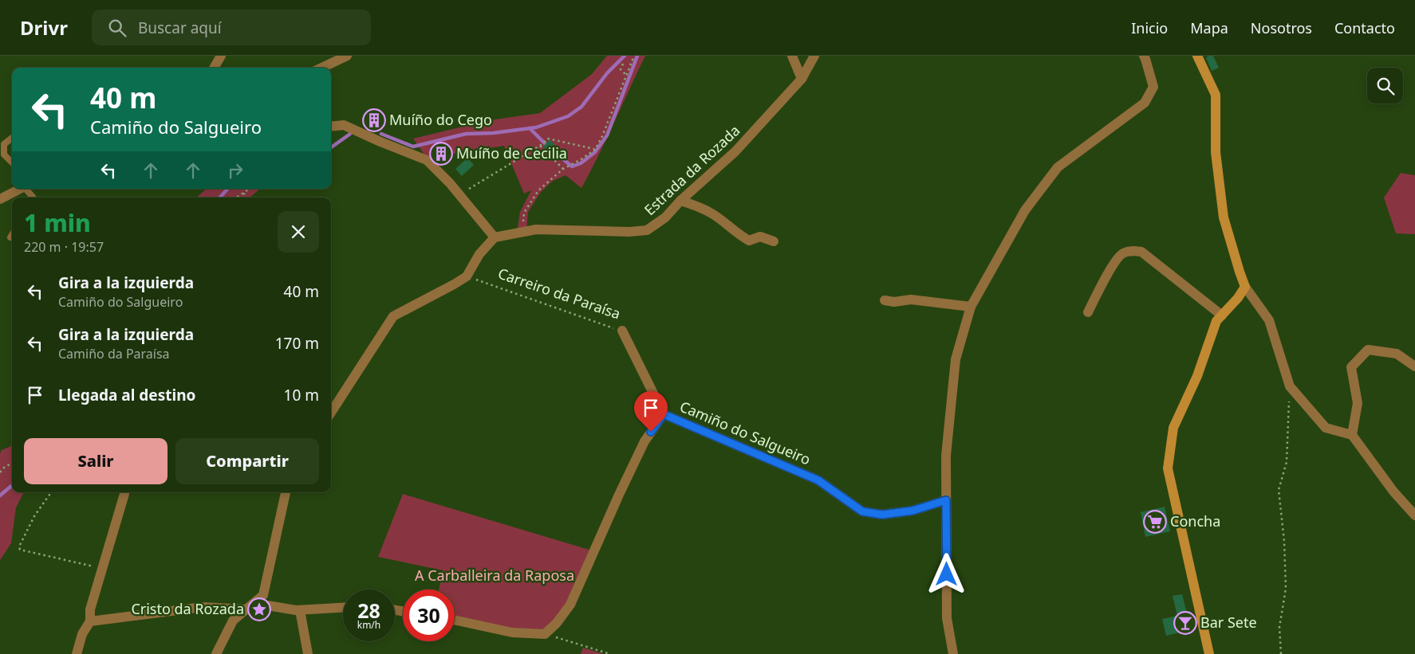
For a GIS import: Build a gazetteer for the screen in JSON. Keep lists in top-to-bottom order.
{
  "streets": {
    "street": ["Estrada da Rozada", "Carreiro da Paraísa", "Camiño do Salgueiro"]
  },
  "crossings": [
    ["Carreiro da Paraísa", "Camiño do Salgueiro"]
  ],
  "parks": ["A Carballeira da Raposa"],
  "places": {
    "building": ["Muíño do Cego", "Muíño de Cecilia"],
    "supermarket": ["Concha"],
    "place": ["Cristo da Rozada"],
    "bar": ["Bar Sete"]
  },
  "page": {
    "header": "Drivr",
    "search": "Buscar aquí",
    "nav": [
      "Inicio",
      "Mapa",
      "Nosotros",
      "Contacto"
    ],
    "turn": ["40 m", "Camiño do Salgueiro"],
    "heading": ["1 min", "220 m · 19:57"],
    "list": [
      {
        "name": "Gira a la izquierda",
        "note": "Camiño do Salgueiro",
        "value": "40 m"
      },
      {
        "name": "Gira a la izquierda",
        "note": "Camiño da Paraísa",
        "value": "170 m"
      },
      {
        "name": "Llegada al destino",
        "value": "10 m"
      }
    ],
    "buttons": ["Salir", "Compartir"],
    "speed": "28 km/h",
    "limit": "30"
  }
}
